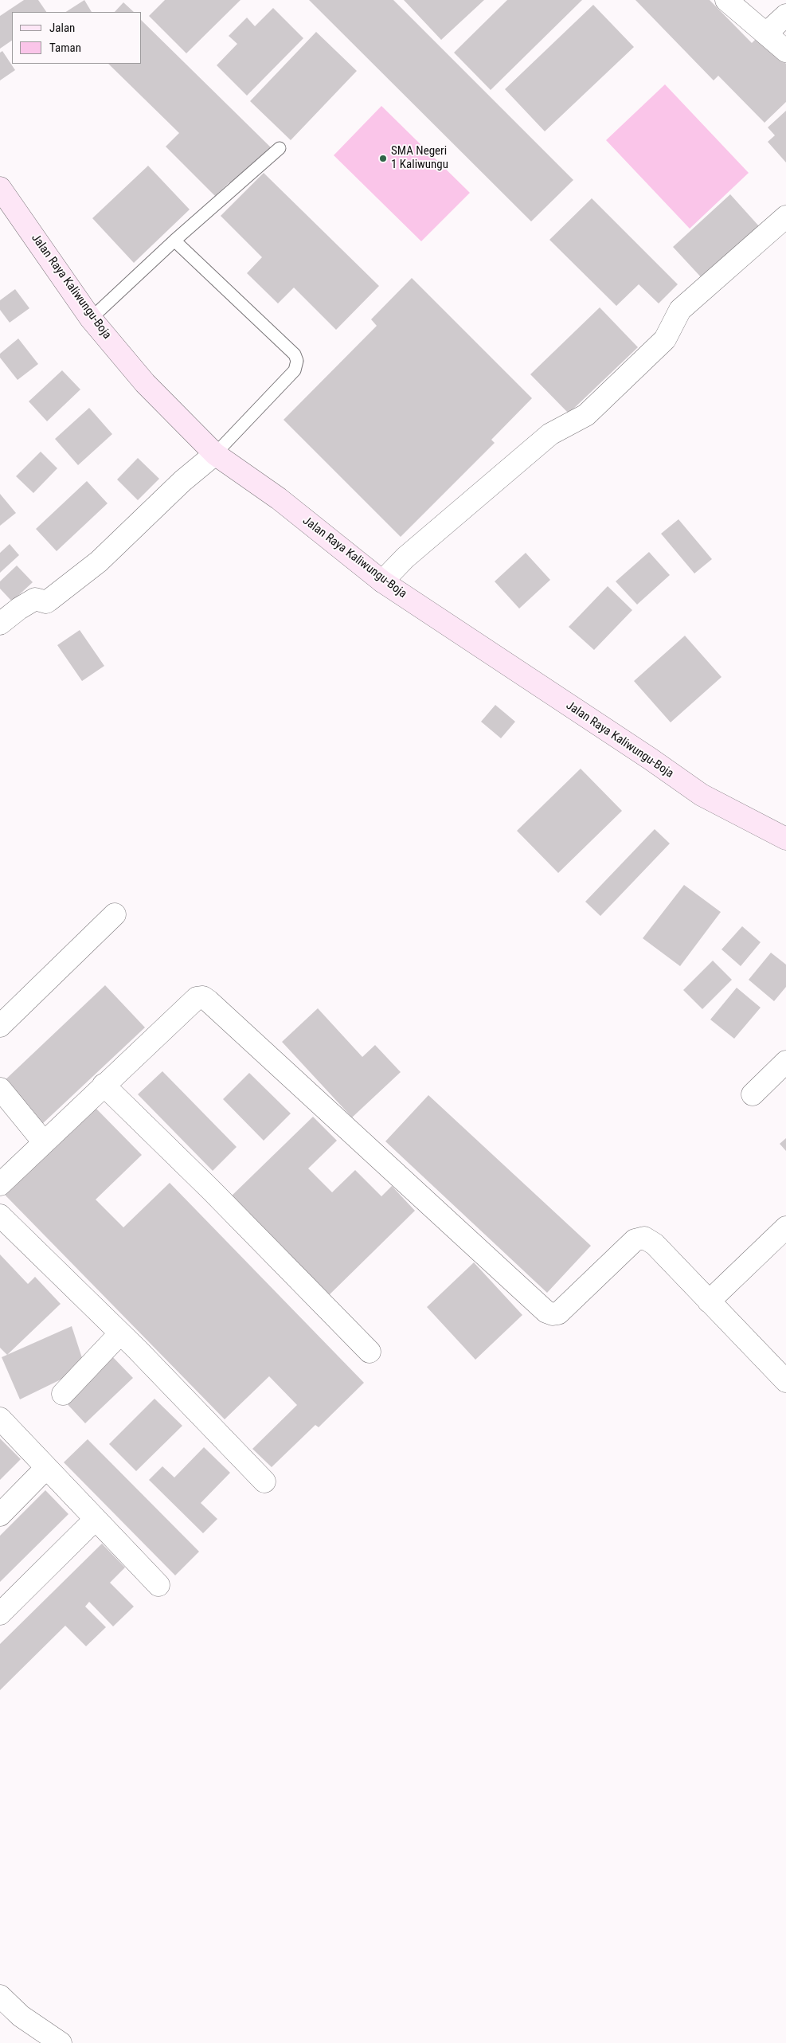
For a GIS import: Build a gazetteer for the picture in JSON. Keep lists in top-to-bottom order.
{
  "streets": {
    "main road": ["Jalan Raya Kaliwungu-Boja"]
  },
  "places": ["SMA Negeri 1 Kaliwungu"],
  "legend": ["Jalan", "Taman"]
}
